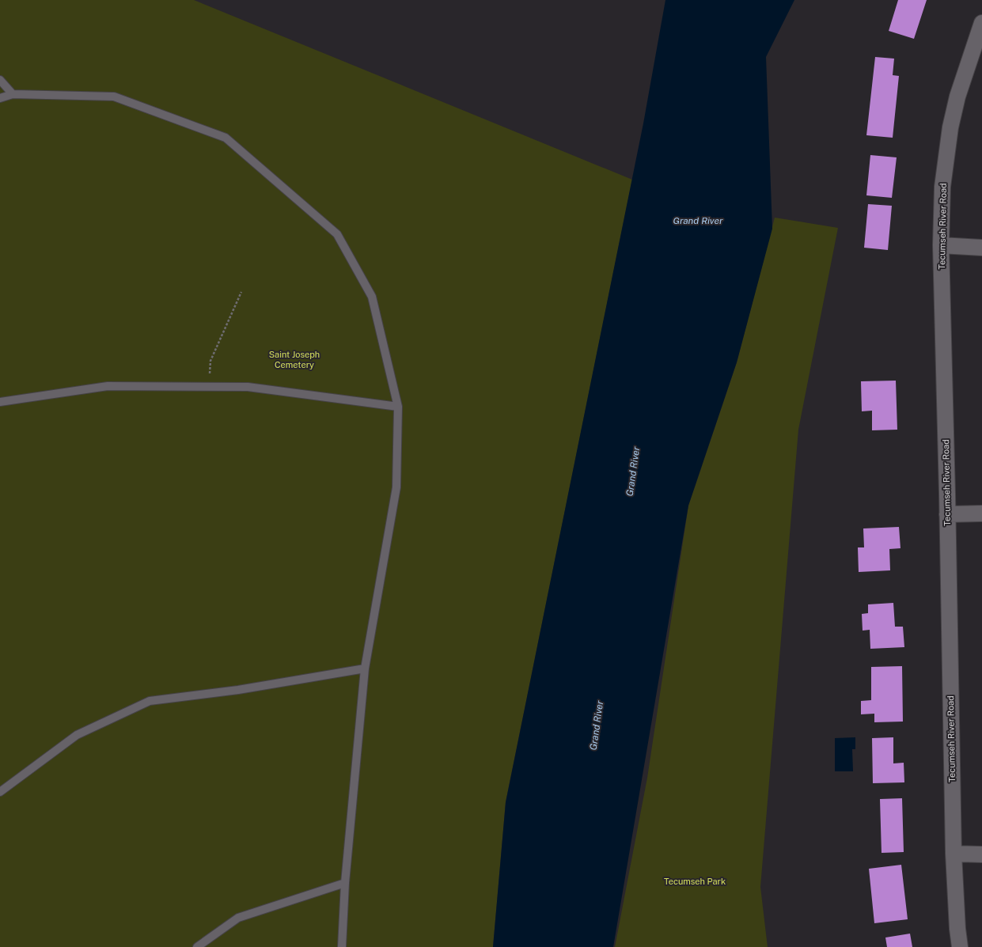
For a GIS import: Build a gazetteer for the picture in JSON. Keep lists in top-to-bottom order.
{
  "streets": {
    "street": ["Tecumseh River Road"]
  },
  "water": ["Grand River"],
  "parks": ["Saint Joseph Cemetery", "Tecumseh Park"]
}
